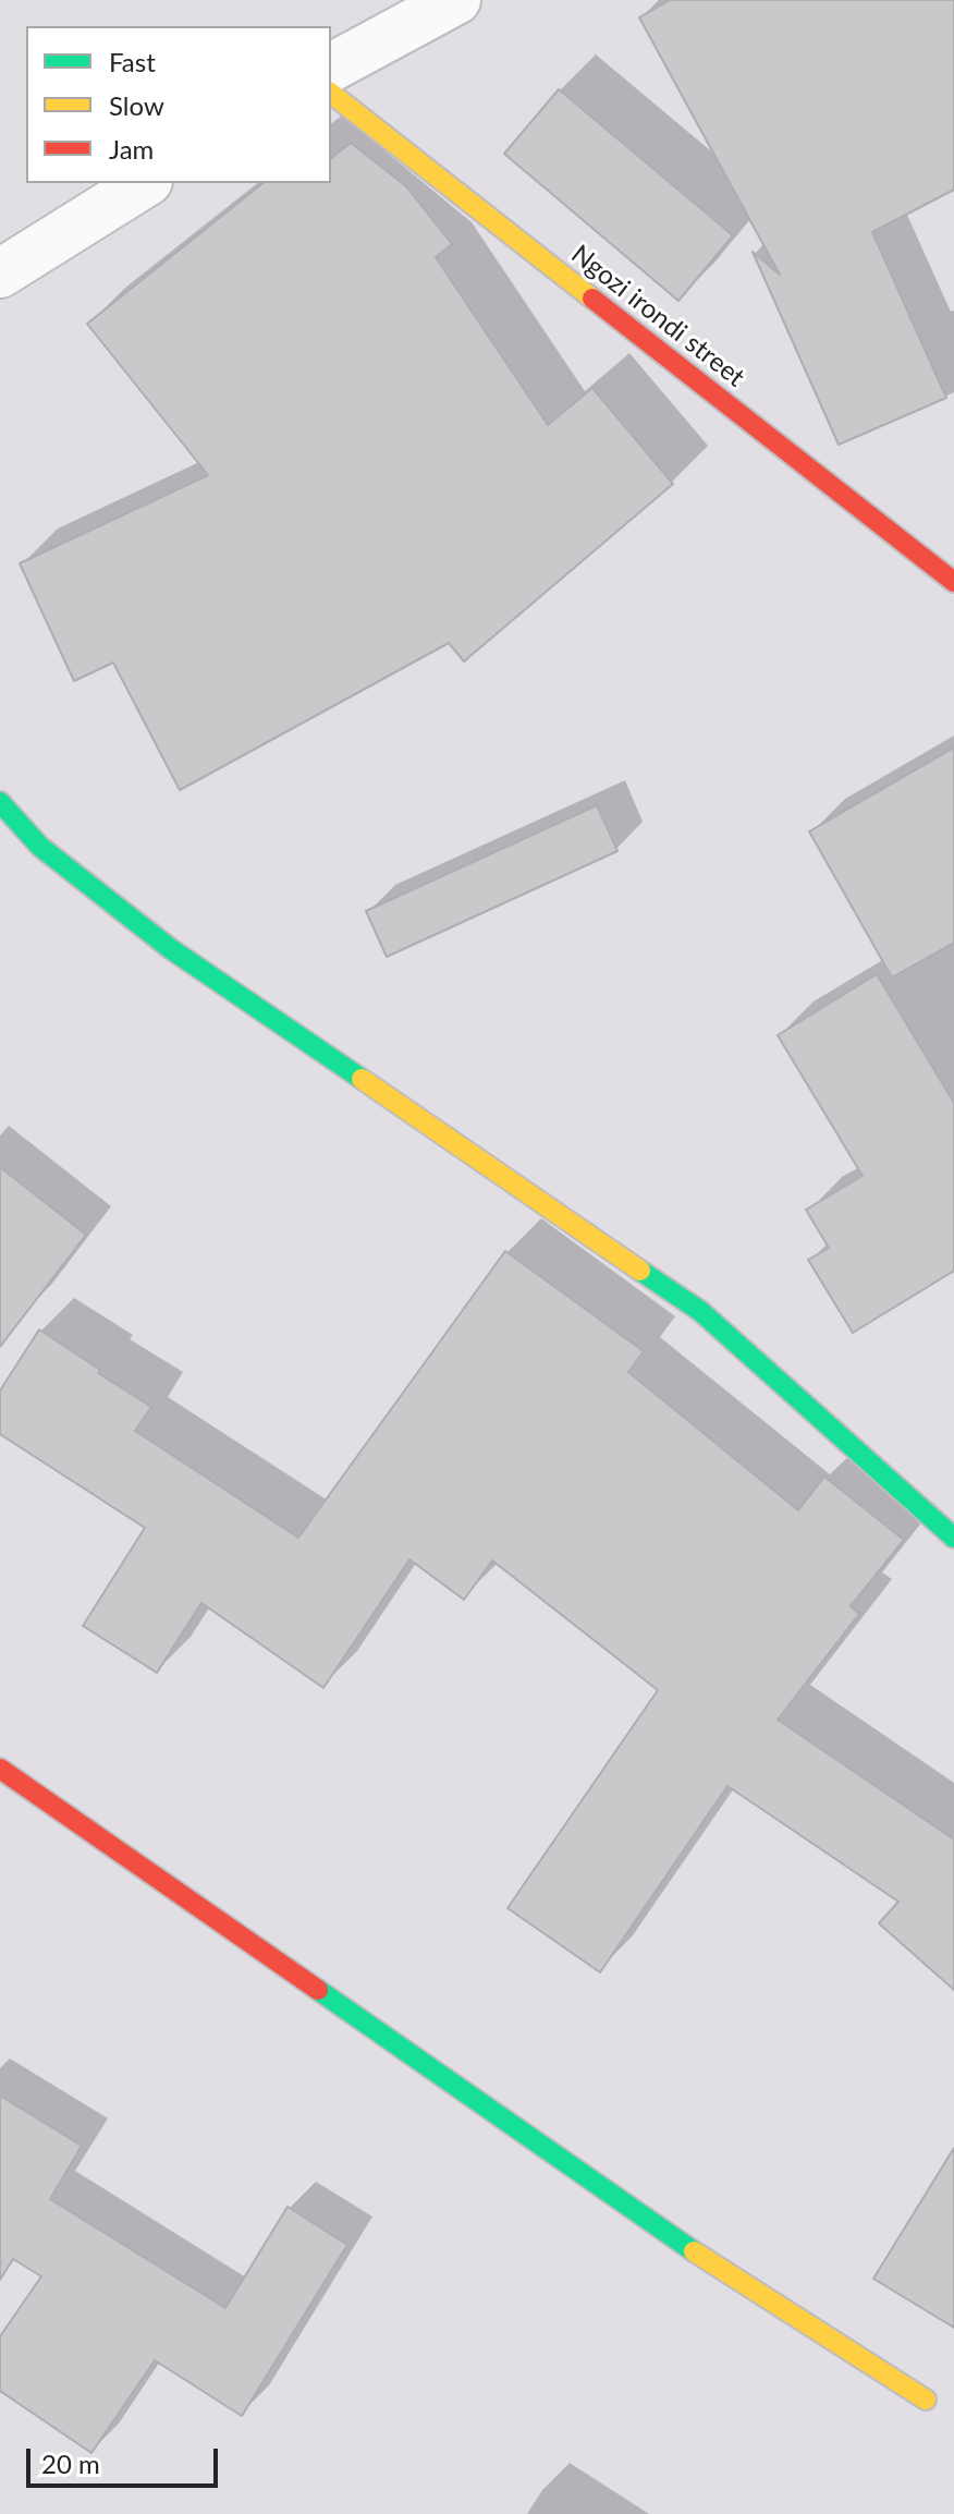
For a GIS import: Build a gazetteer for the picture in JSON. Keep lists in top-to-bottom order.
{
  "streets": {
    "street": ["Ngozi irondi street"]
  },
  "legend": ["Fast", "Slow", "Jam"],
  "scale_bar": "20 m"
}
